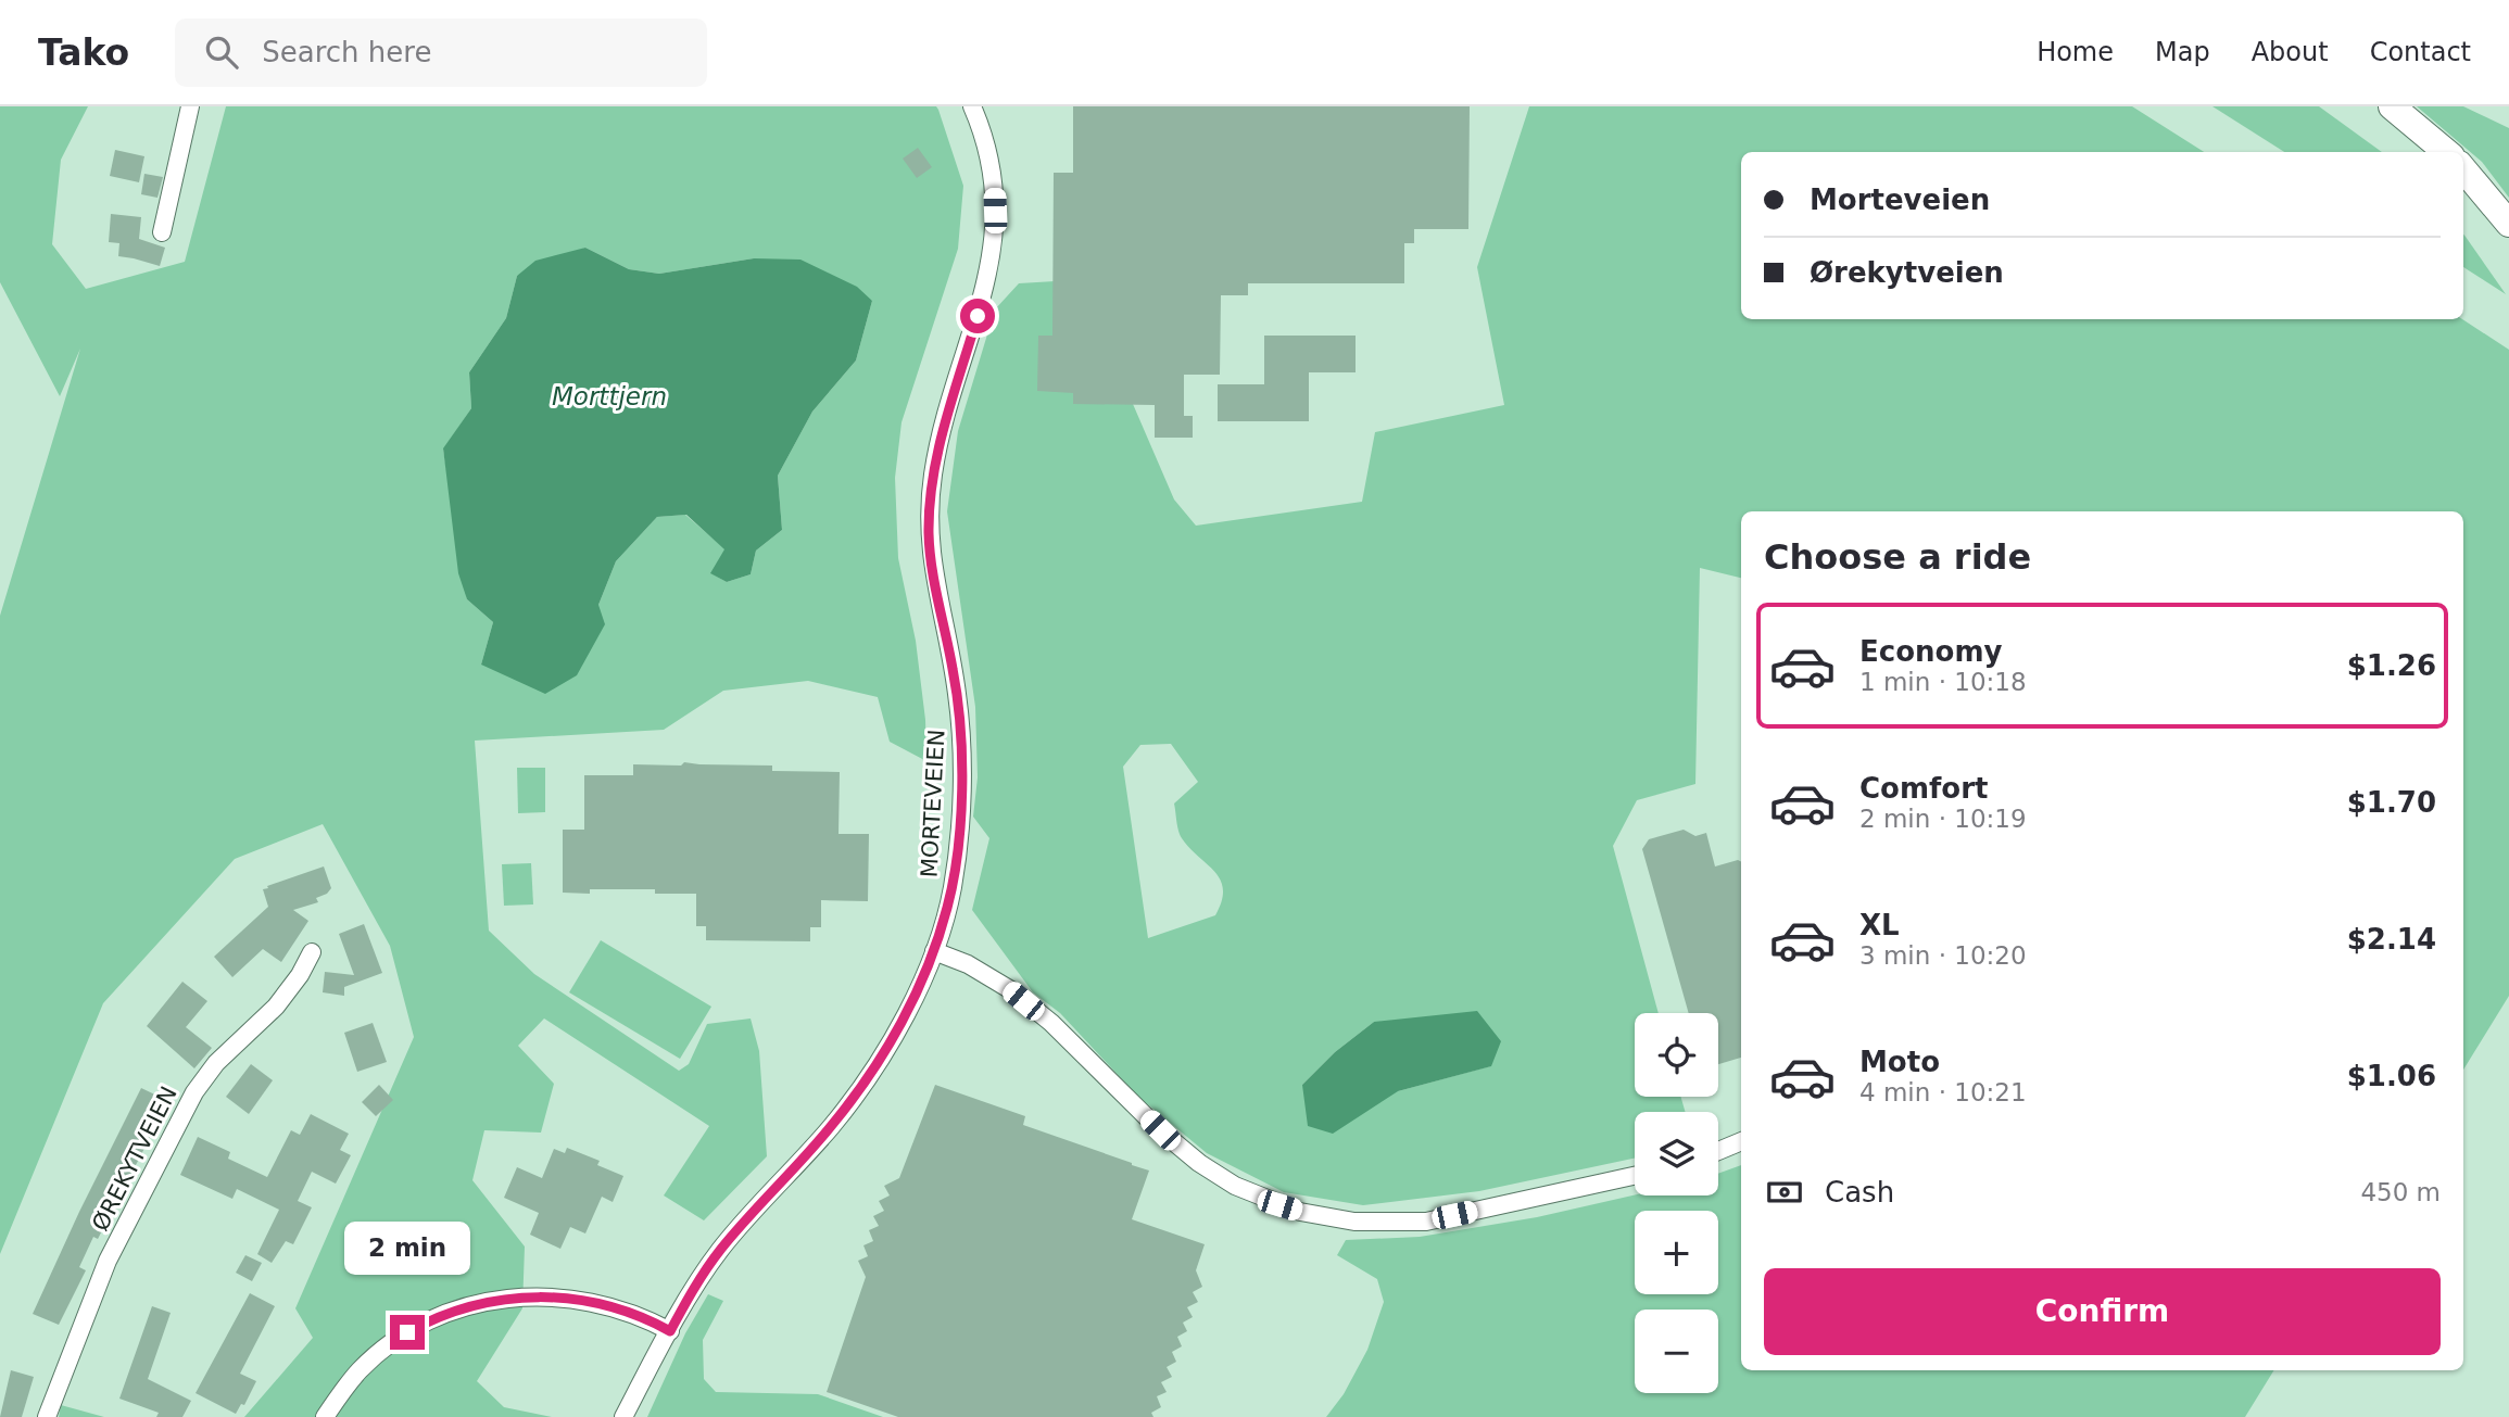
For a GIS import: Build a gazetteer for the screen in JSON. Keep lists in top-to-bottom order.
{
  "streets": {
    "street": ["MORTEVEIEN", "ØREKYTVEIEN"]
  },
  "water": ["Morttjern"],
  "page": {
    "header": "Tako",
    "search": "Search here",
    "nav": [
      "Home",
      "Map",
      "About",
      "Contact"
    ],
    "banner": ["Morteveien", "Ørekytveien"],
    "heading": "Choose a ride",
    "list": [
      {
        "name": "Economy",
        "note": "1 min · 10:18",
        "value": "$1.26"
      },
      {
        "name": "Comfort",
        "note": "2 min · 10:19",
        "value": "$1.70"
      },
      {
        "name": "XL",
        "note": "3 min · 10:20",
        "value": "$2.14"
      },
      {
        "name": "Moto",
        "note": "4 min · 10:21",
        "value": "$1.06"
      }
    ],
    "map_buttons": ["+", "−"],
    "pay": ["Cash", "450 m"],
    "bubble": "2 min",
    "buttons": "Confirm"
  }
}
